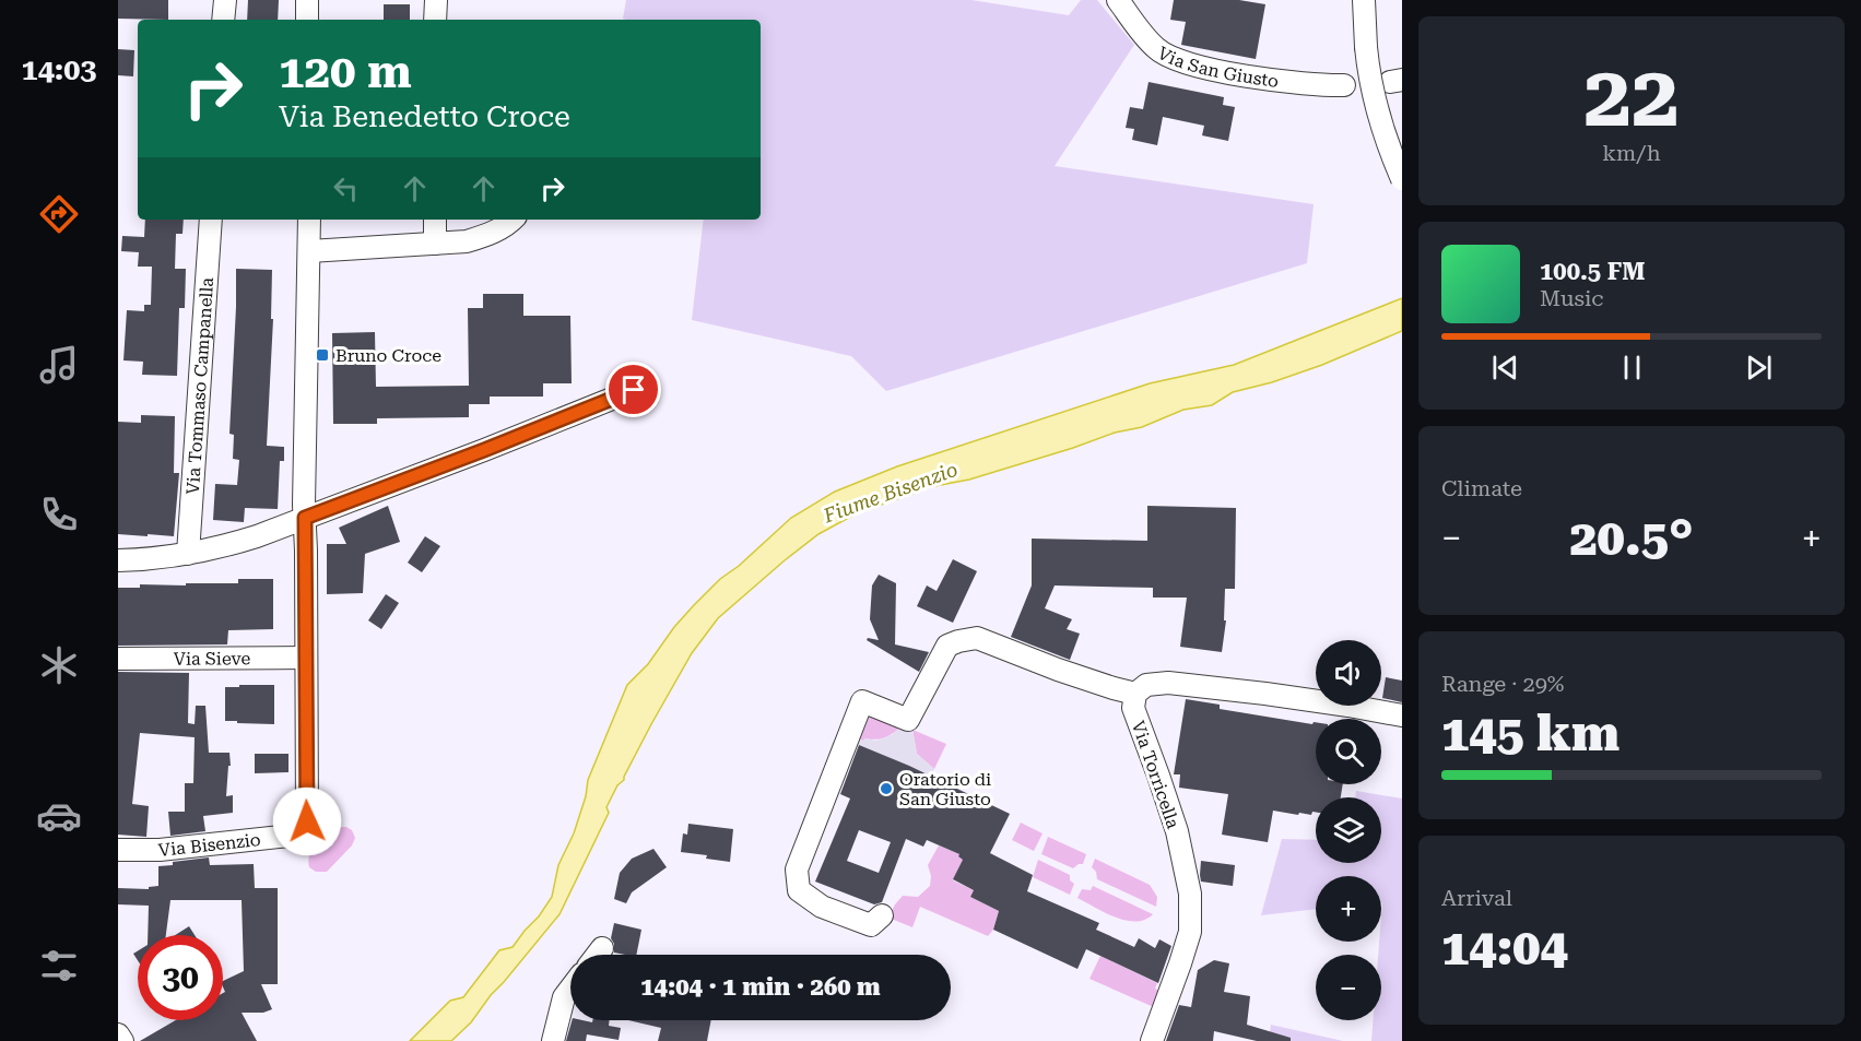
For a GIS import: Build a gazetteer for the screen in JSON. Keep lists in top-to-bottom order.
{
  "streets": {
    "street": [
      "Via San Giusto",
      "Via Tommaso Campanella",
      "Via Sieve",
      "Via Torricella",
      "Via Bisenzio"
    ]
  },
  "crossings": [
    ["Via Sieve", "Via Bisenzio"]
  ],
  "water": ["Fiume Bisenzio"],
  "places": {
    "transit": ["Bruno Croce"],
    "other": ["Oratorio di San Giusto"]
  },
  "page": {
    "tabs": "14:03",
    "tile": [
      ["22", "km/h"],
      "Climate",
      ["Range · 29%", "145 km"],
      ["Arrival", "14:04"]
    ],
    "turn": ["120 m", "Via Benedetto Croce"],
    "song": ["100.5 FM", "Music"],
    "heat": ["−", "20.5°", "+"],
    "map_buttons": ["+", "−"],
    "limit": "30",
    "trip": "14:04 · 1 min · 260 m"
  }
}
